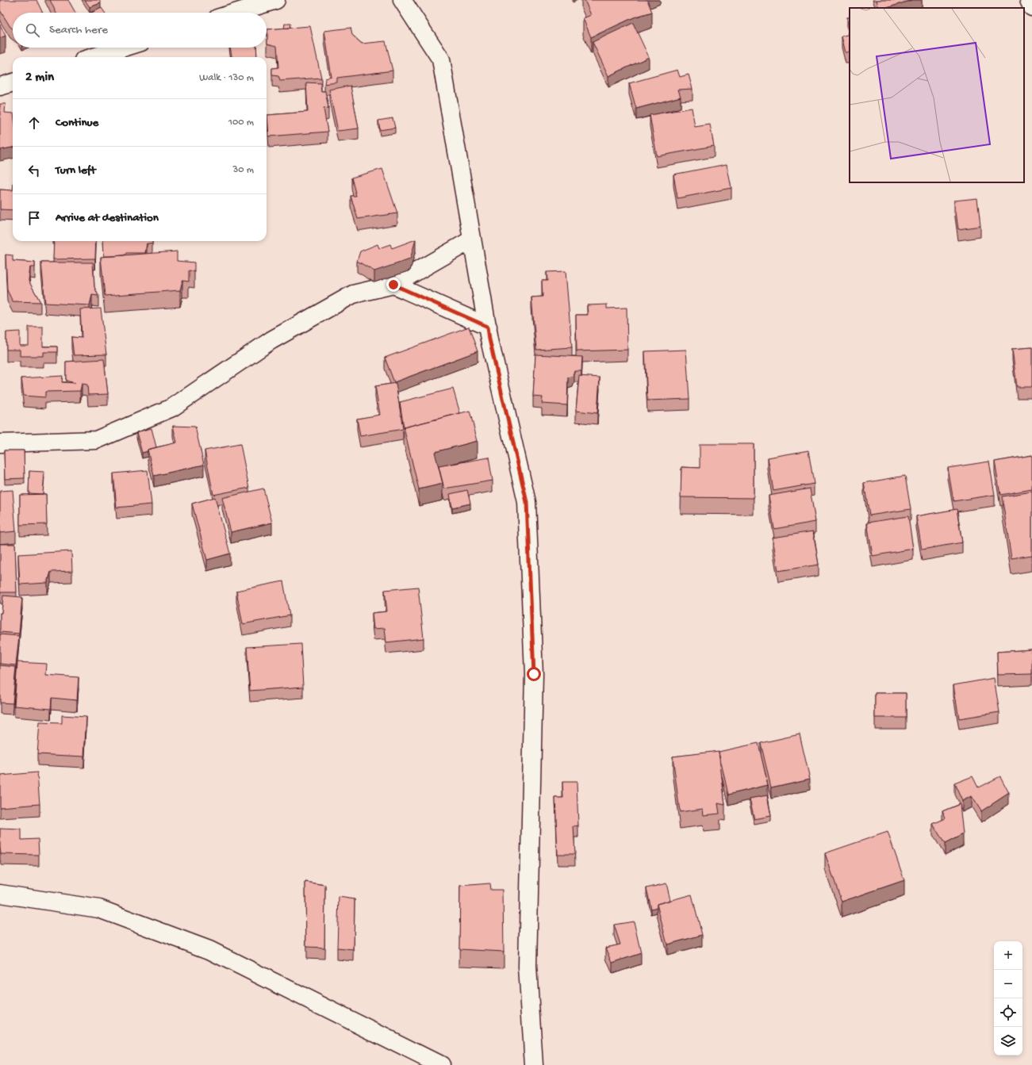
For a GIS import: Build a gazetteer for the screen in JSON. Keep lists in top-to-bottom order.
{
  "page": {
    "search": "Search here",
    "heading": ["2 min", "Walk · 130 m"],
    "list": [
      ["Continue", "100 m"],
      ["Turn left", "30 m"],
      "Arrive at destination"
    ],
    "map_buttons": ["+", "−"]
  }
}
